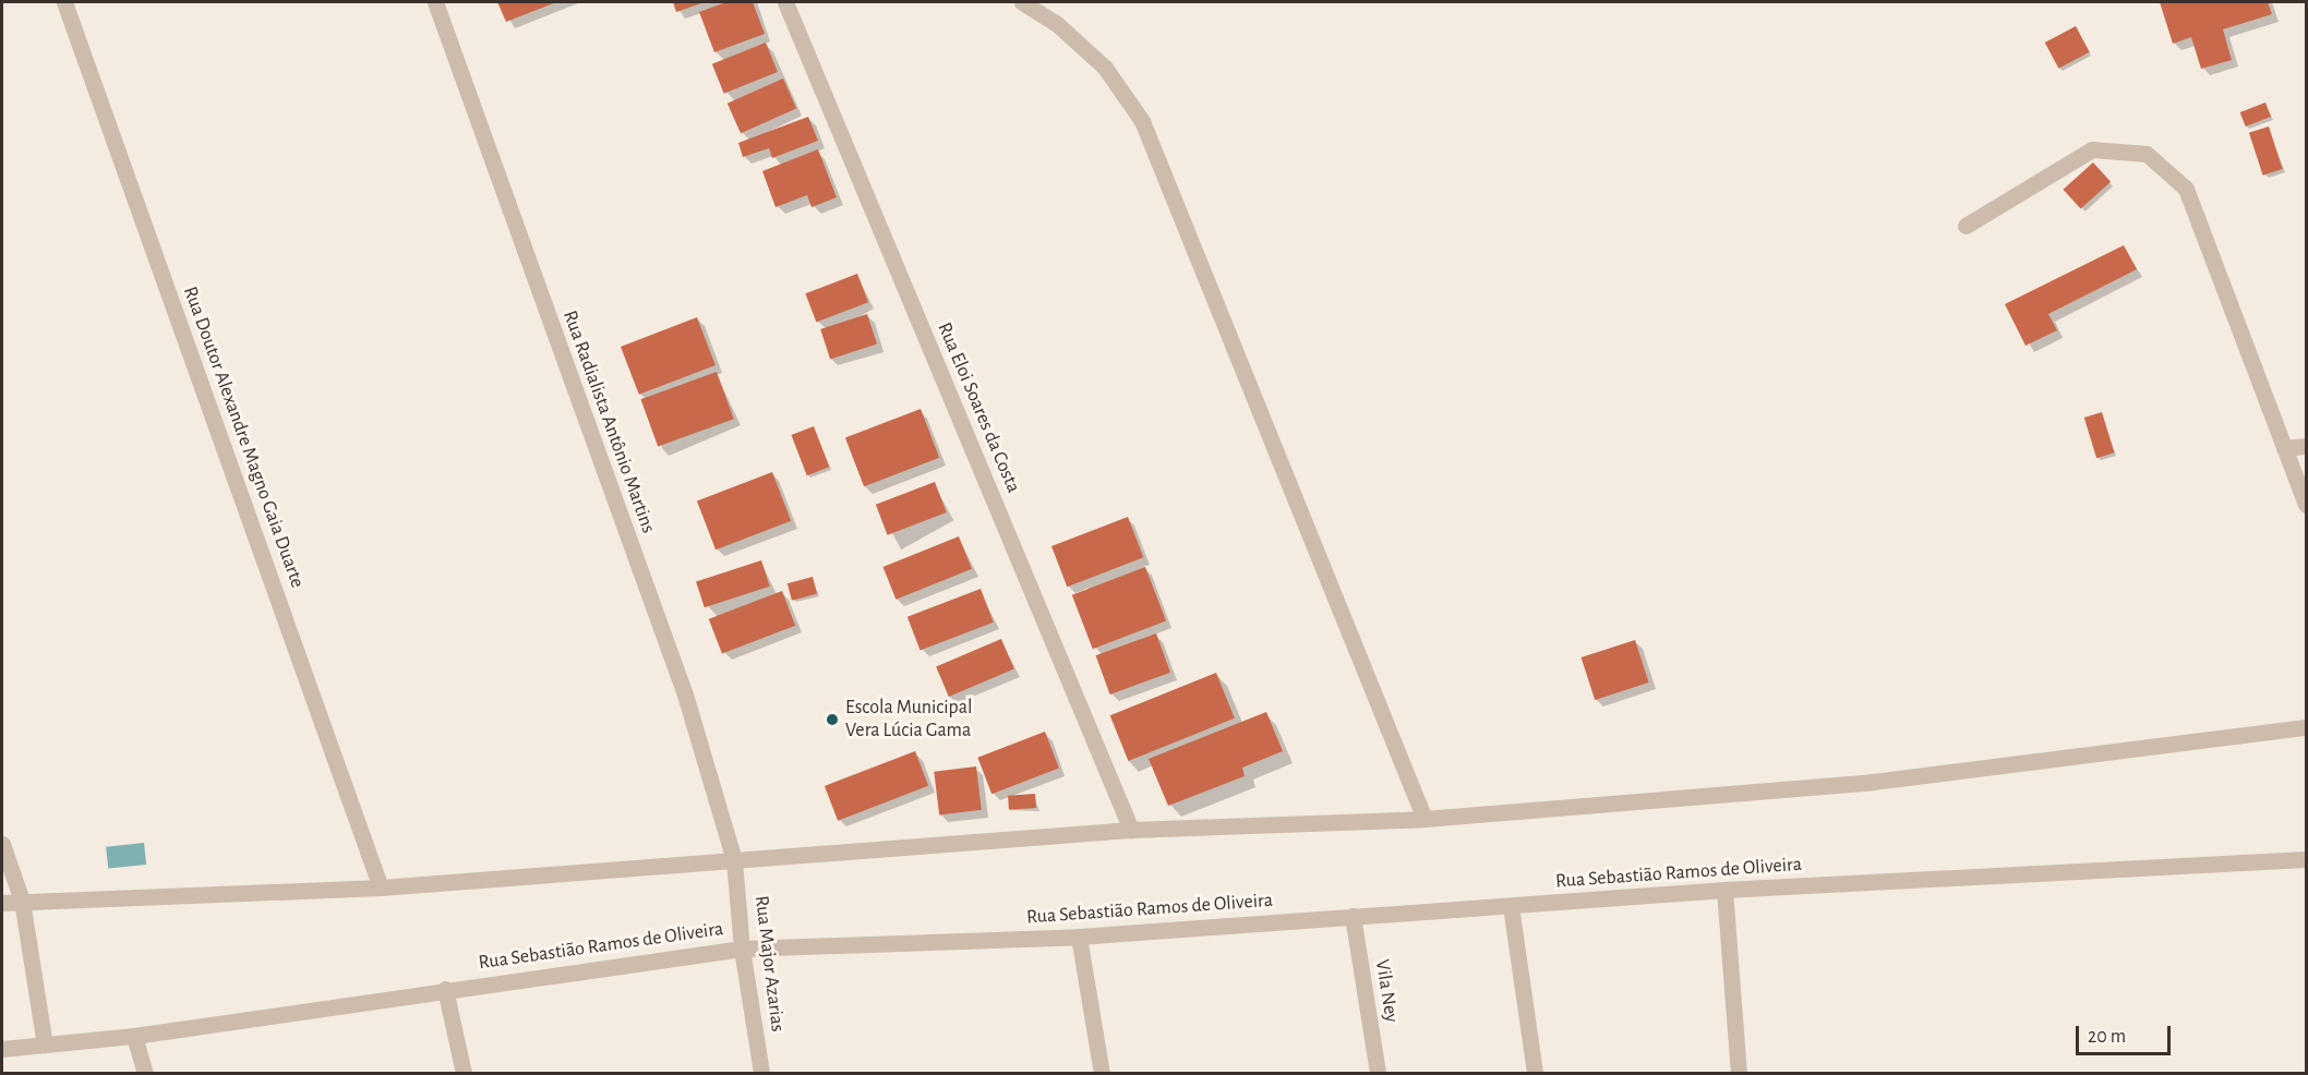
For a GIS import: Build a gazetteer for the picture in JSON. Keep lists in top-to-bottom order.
{
  "streets": {
    "street": [
      "Rua Eloi Soares da Costa",
      "Rua Radialista Antônio Martins",
      "Rua Doutor Alexandre Magno Gaia Duarte",
      "Rua Sebastião Ramos de Oliveira",
      "Rua Major Azarias",
      "Vila Ney"
    ]
  },
  "crossings": [
    ["Rua Radialista Antônio Martins", "Rua Major Azarias"],
    ["Rua Sebastião Ramos de Oliveira", "Rua Major Azarias"],
    ["Rua Sebastião Ramos de Oliveira", "Vila Ney"]
  ],
  "places": ["Escola Municipal Vera Lúcia Gama"],
  "scale_bar": "20 m"
}
